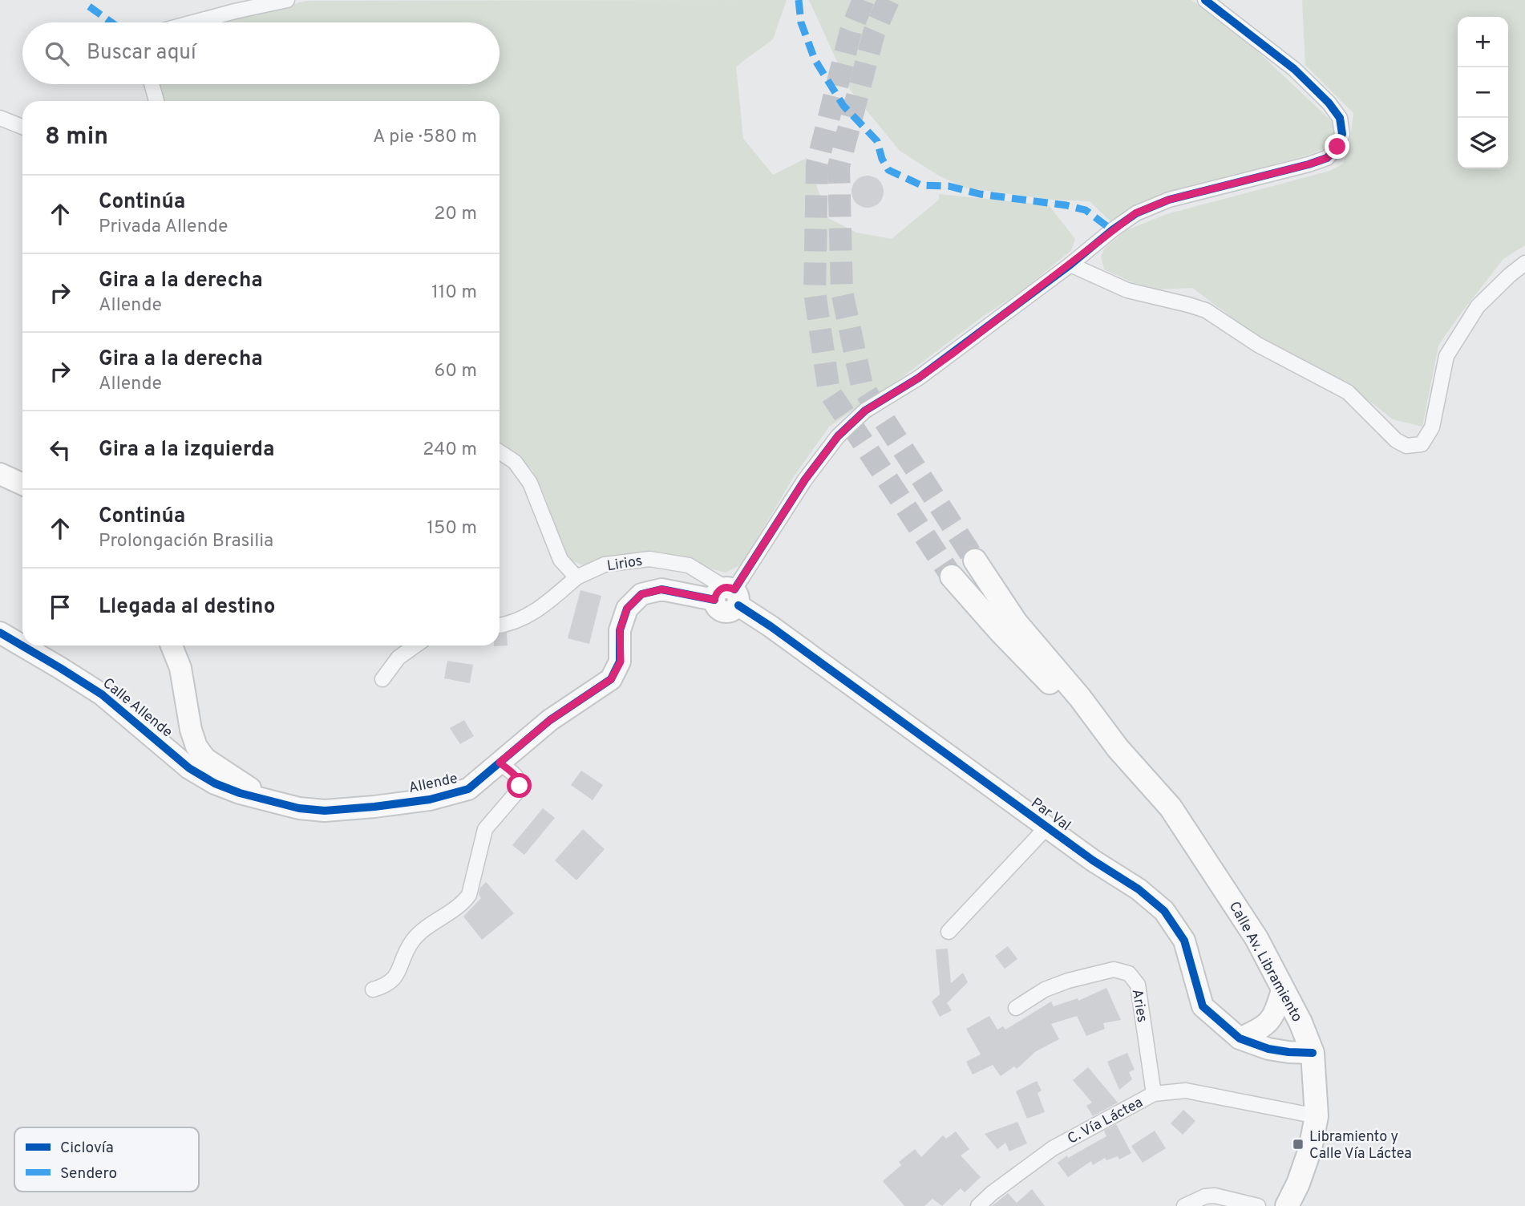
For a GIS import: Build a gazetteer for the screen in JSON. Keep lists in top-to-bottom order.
{
  "streets": {
    "main road": ["Calle Av. Libramiento"],
    "street": [
      "Lirios",
      "Calle Allende",
      "Allende",
      "Par Val",
      "Aries",
      "C. Vía Láctea"
    ]
  },
  "crossings": [
    ["Lirios", "Allende"],
    ["Lirios", "Par Val"],
    ["Calle Allende", "Allende"],
    ["Allende", "Par Val"],
    ["Par Val", "Calle Av. Libramiento"],
    ["Calle Av. Libramiento", "C. Vía Láctea"],
    ["Aries", "C. Vía Láctea"]
  ],
  "places": {
    "transit": ["Libramiento y Calle Vía Láctea"]
  },
  "legend": ["Ciclovía", "Sendero"],
  "page": {
    "map_buttons": ["+", "−"],
    "search": "Buscar aquí",
    "heading": ["8 min", "A pie · 580 m"],
    "list": [
      ["Continúa", "Privada Allende", "20 m"],
      ["Gira a la derecha", "Allende", "110 m"],
      ["Gira a la derecha", "Allende", "60 m"],
      ["Gira a la izquierda", "240 m"],
      ["Continúa", "Prolongación Brasilia", "150 m"],
      "Llegada al destino"
    ]
  }
}
